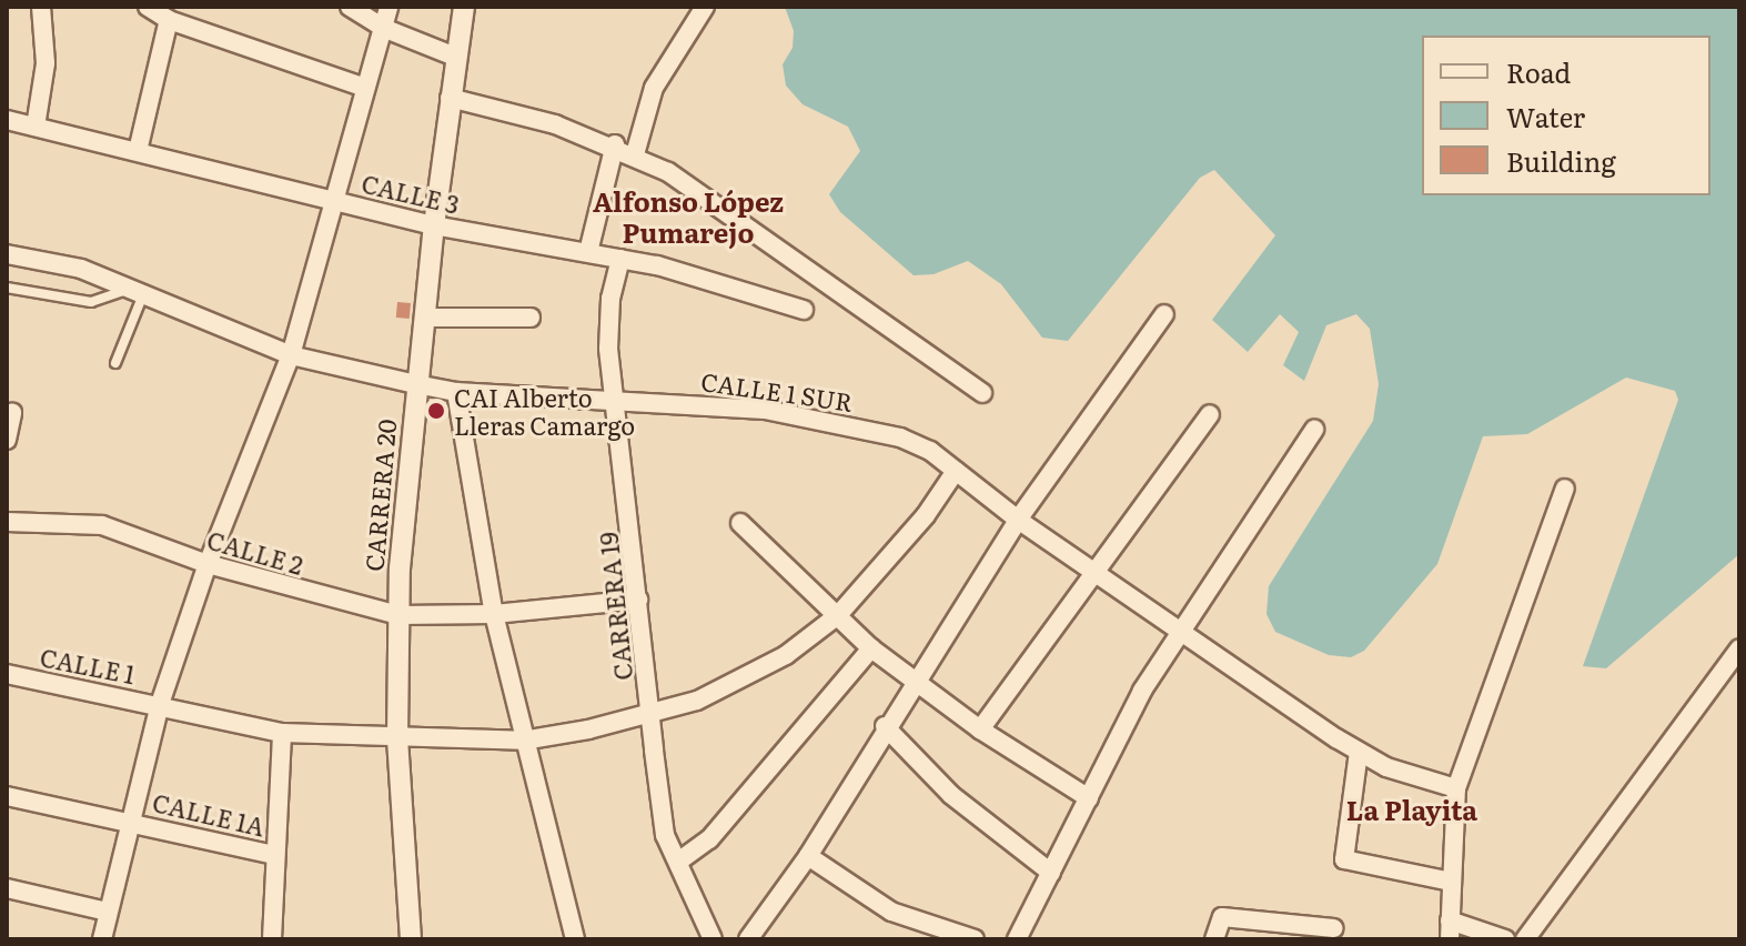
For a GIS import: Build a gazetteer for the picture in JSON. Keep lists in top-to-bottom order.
{
  "streets": {
    "street": [
      "CALLE 3",
      "CALLE 1 SUR",
      "CARRERA 20",
      "CALLE 2",
      "CARRERA 19",
      "CALLE 1",
      "CALLE 1A"
    ]
  },
  "crossings": [
    ["CALLE 3", "CARRERA 20"],
    ["CALLE 3", "CARRERA 19"],
    ["CALLE 1 SUR", "CARRERA 20"],
    ["CALLE 1 SUR", "CARRERA 19"],
    ["CALLE 1 SUR", "CALLE 1"],
    ["CARRERA 20", "CALLE 2"],
    ["CARRERA 20", "CALLE 1"],
    ["CALLE 2", "CARRERA 19"],
    ["CARRERA 19", "CALLE 1"]
  ],
  "districts": ["Alfonso López Pumarejo", "La Playita"],
  "places": ["CAI Alberto Lleras Camargo"],
  "legend": ["Road", "Water", "Building"]
}
